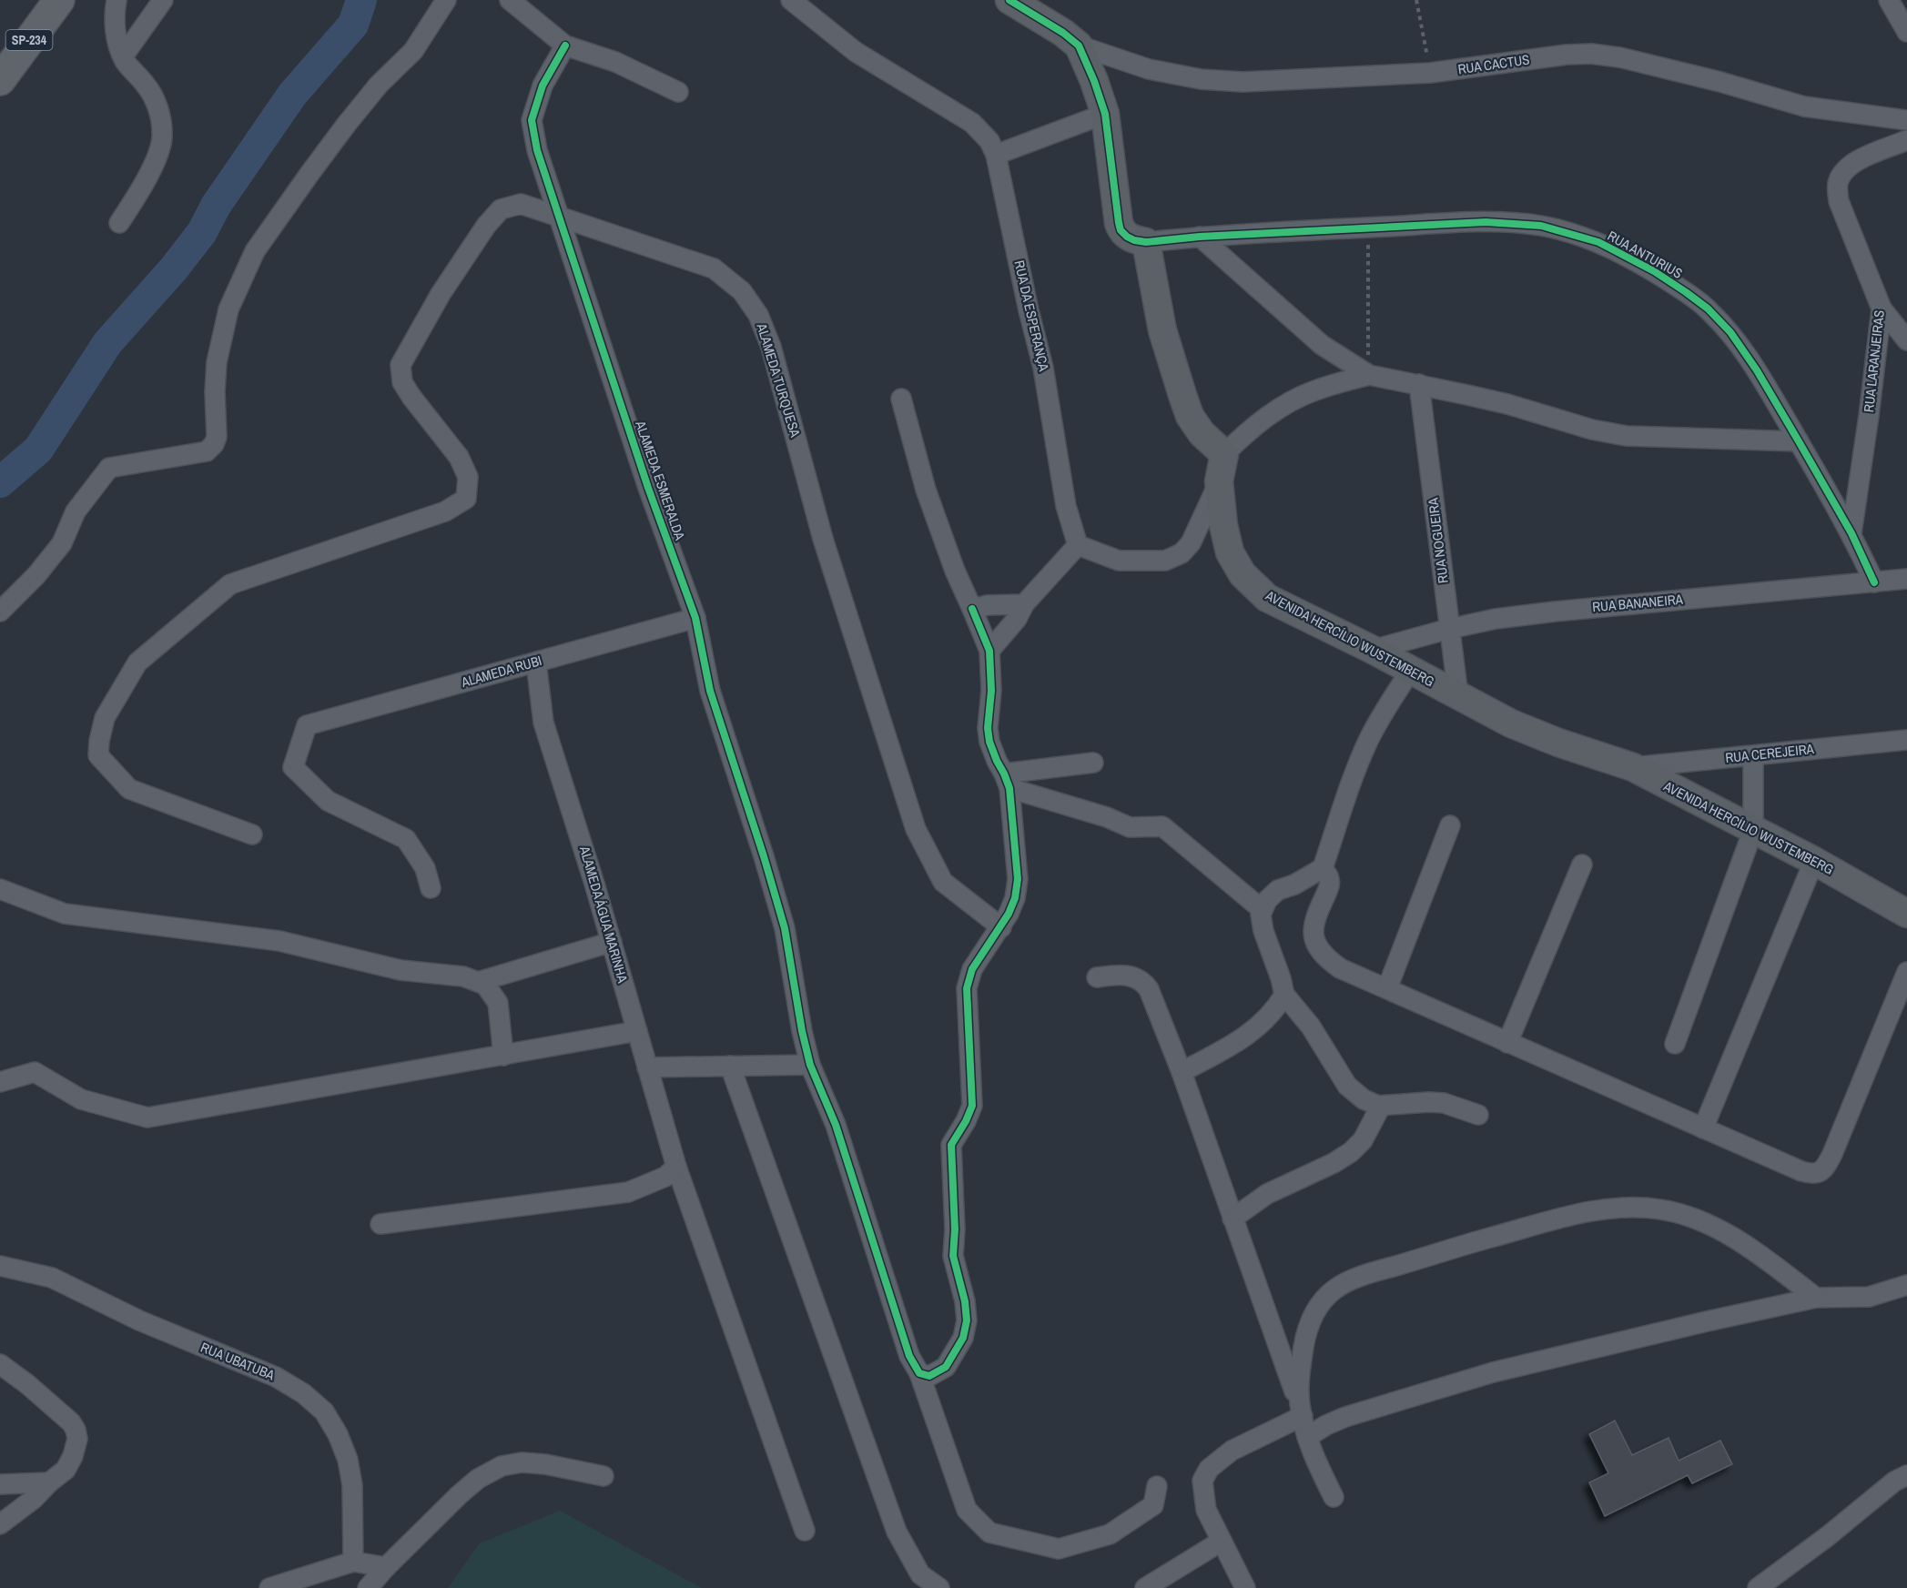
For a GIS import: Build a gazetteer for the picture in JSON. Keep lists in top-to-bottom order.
{
  "streets": {
    "main road": ["SP-234"],
    "street": [
      "RUA CACTUS",
      "RUA ANTURIUS",
      "RUA DA ESPERANÇA",
      "RUA LARANJEIRAS",
      "ALAMEDA TURQUESA",
      "ALAMEDA ESMERALDA",
      "RUA NOGUEIRA",
      "RUA BANANEIRA",
      "AVENIDA HERCÍLIO WUSTEMBERG",
      "ALAMEDA RUBI",
      "RUA CEREJEIRA",
      "ALAMEDA ÁGUA MARINHA",
      "RUA UBATUBA"
    ]
  },
  "crossings": [
    ["RUA ANTURIUS", "RUA LARANJEIRAS"],
    ["RUA ANTURIUS", "RUA BANANEIRA"],
    ["ALAMEDA TURQUESA", "ALAMEDA ESMERALDA"],
    ["ALAMEDA ESMERALDA", "ALAMEDA RUBI"],
    ["RUA NOGUEIRA", "RUA BANANEIRA"],
    ["RUA NOGUEIRA", "AVENIDA HERCÍLIO WUSTEMBERG"],
    ["RUA BANANEIRA", "AVENIDA HERCÍLIO WUSTEMBERG"],
    ["AVENIDA HERCÍLIO WUSTEMBERG", "RUA CEREJEIRA"],
    ["ALAMEDA RUBI", "ALAMEDA ÁGUA MARINHA"]
  ]
}
